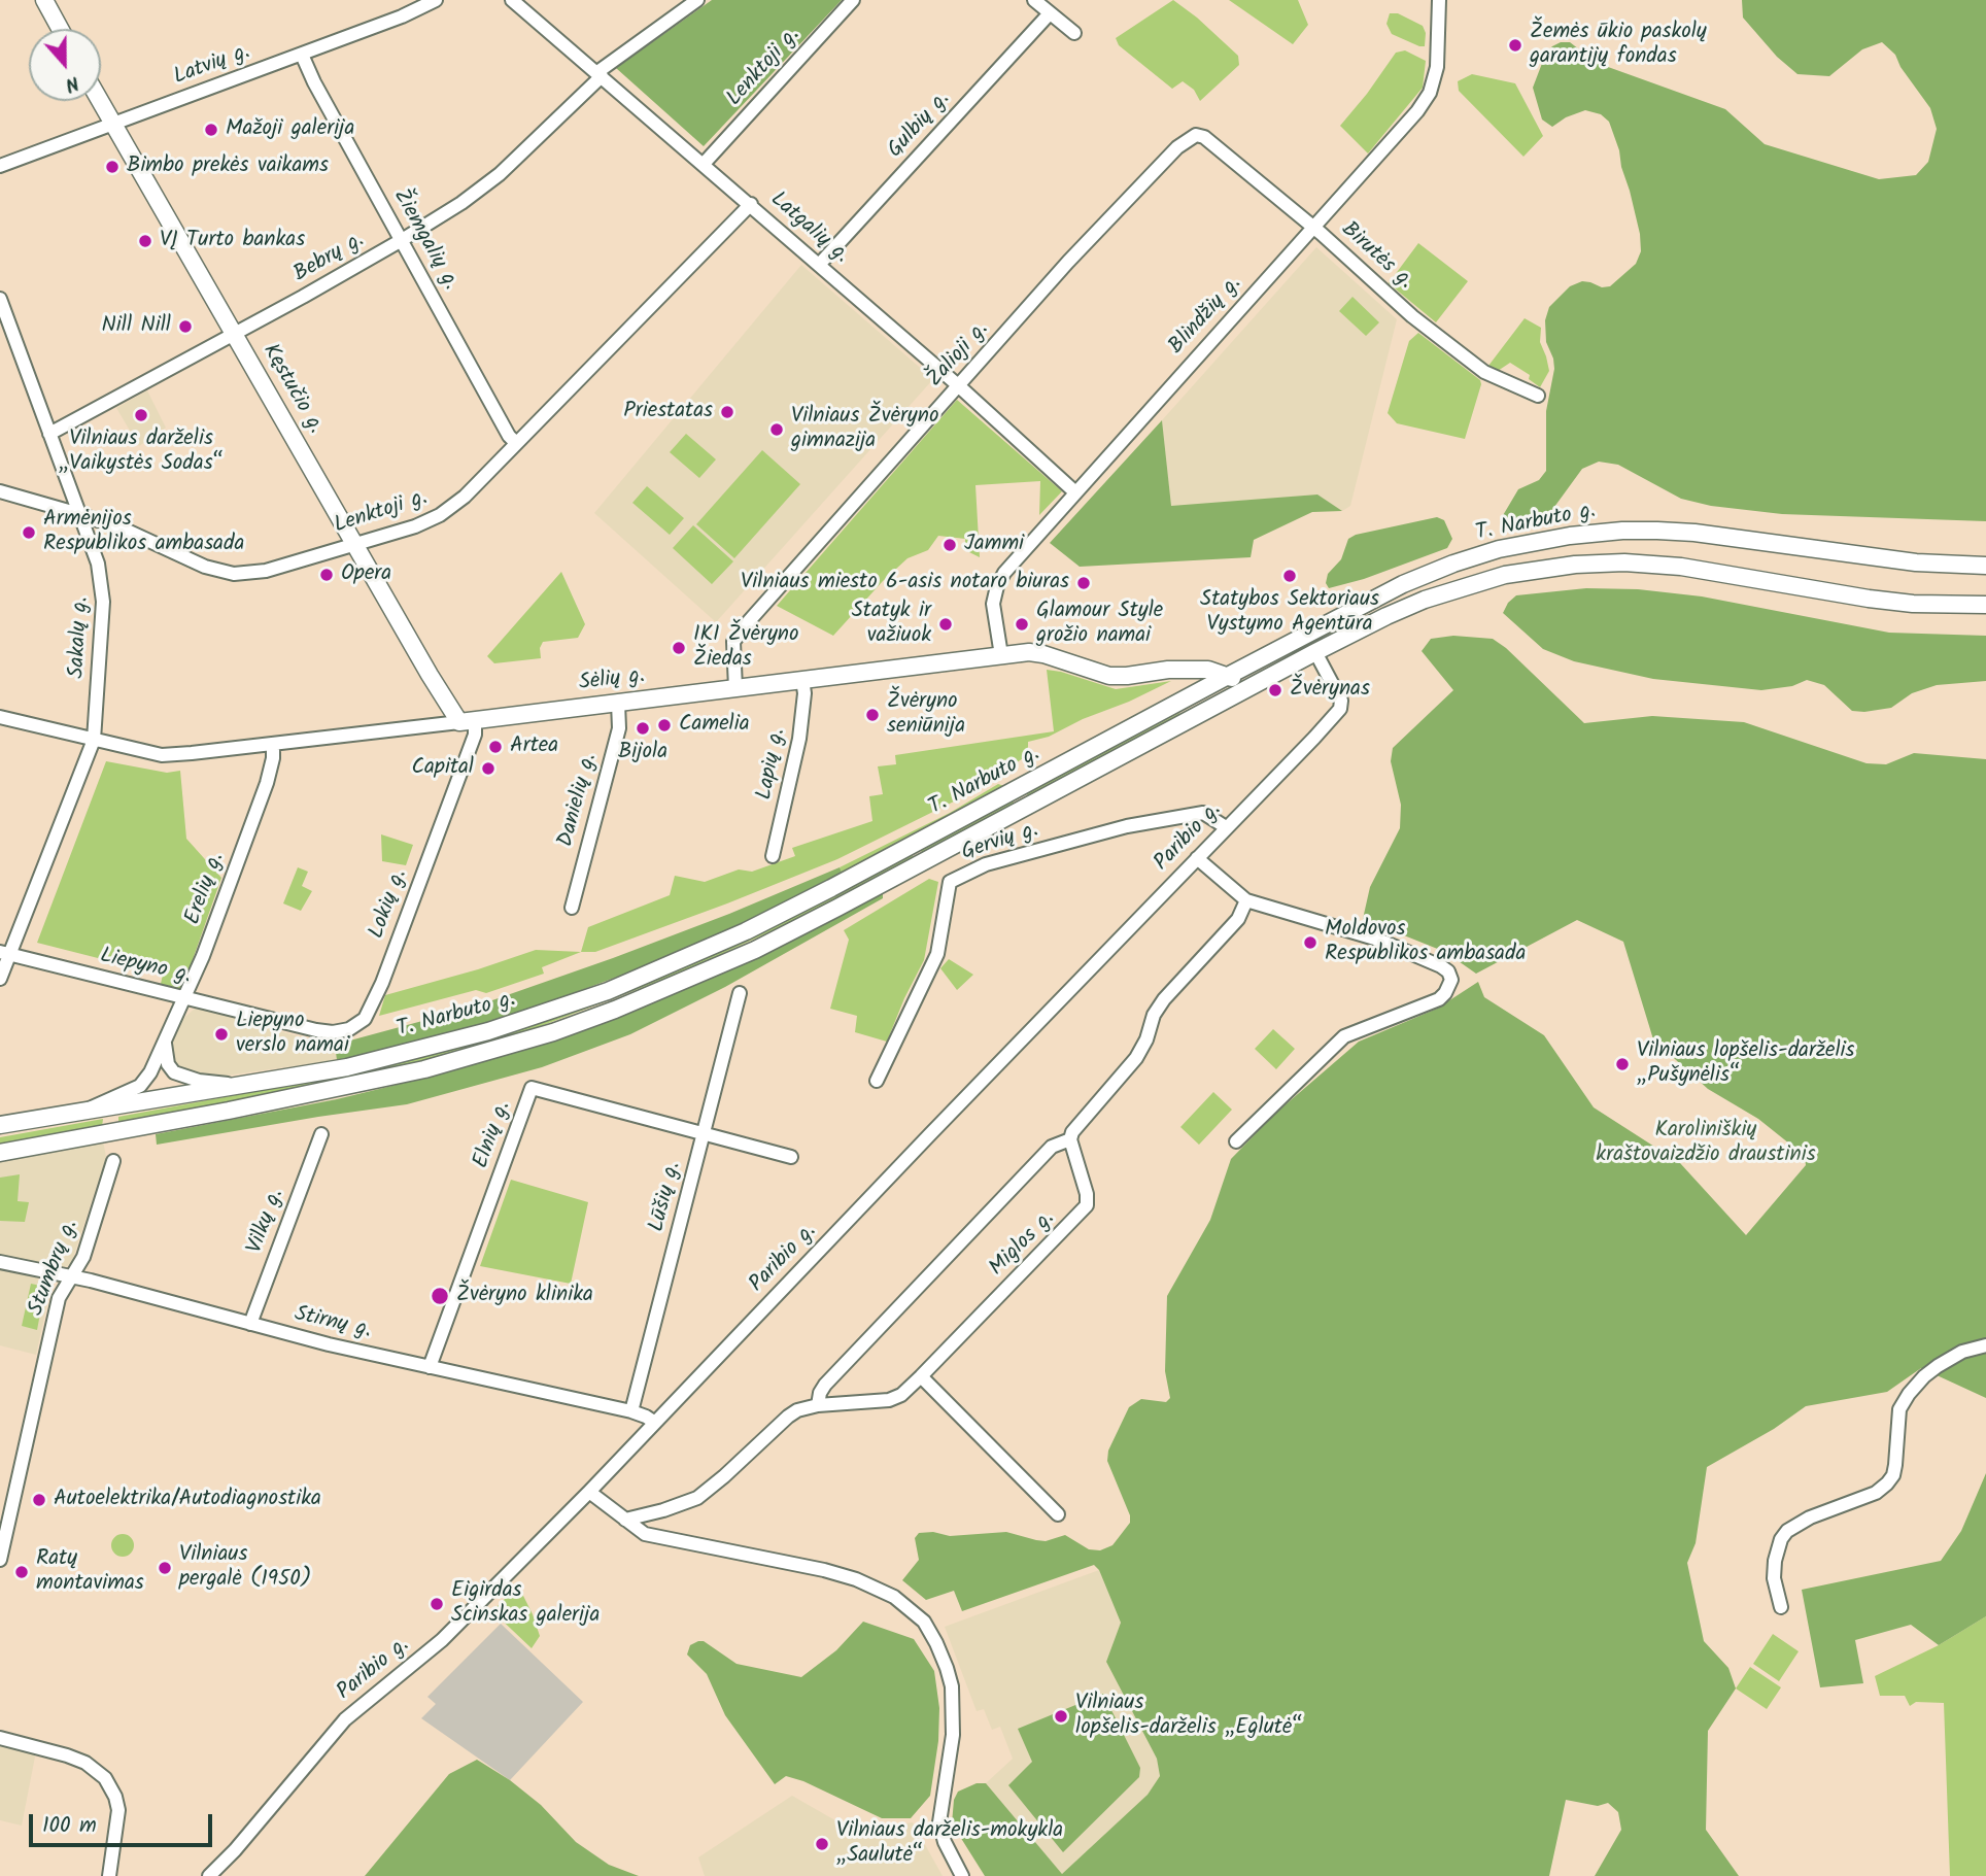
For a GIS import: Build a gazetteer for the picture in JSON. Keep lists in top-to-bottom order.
{
  "streets": {
    "main road": ["Kęstučio g.", "T. Narbuto g.", "Sėlių g."],
    "street": [
      "Latvių g.",
      "Lenktoji g.",
      "Gulbių g.",
      "Latgalių g.",
      "Žiemgalių g.",
      "Birutės g.",
      "Bebrų g.",
      "Blindžių g.",
      "Žalioji g.",
      "Sakalų g.",
      "Lapių g.",
      "Danielių g.",
      "Paribio g.",
      "Gervių g.",
      "Erelių g.",
      "Lokių g.",
      "Liepyno g.",
      "Elnių g.",
      "Lūšių g.",
      "Vilkų g.",
      "Miglos g.",
      "Stumbrų g.",
      "Stirnų g."
    ]
  },
  "crossings": [
    ["Latvių g.", "Žiemgalių g."],
    ["Latvių g.", "Kęstučio g."],
    ["Lenktoji g.", "Latgalių g."],
    ["Lenktoji g.", "Žiemgalių g."],
    ["Lenktoji g.", "Kęstučio g."],
    ["Lenktoji g.", "Sakalų g."],
    ["Gulbių g.", "Latgalių g."],
    ["Latgalių g.", "Bebrų g."],
    ["Latgalių g.", "Blindžių g."],
    ["Latgalių g.", "Žalioji g."],
    ["Žiemgalių g.", "Bebrų g."],
    ["Birutės g.", "Blindžių g."],
    ["Birutės g.", "Žalioji g."],
    ["Bebrų g.", "Kęstučio g."],
    ["Bebrų g.", "Sakalų g."],
    ["Blindžių g.", "Sėlių g."],
    ["Žalioji g.", "Sėlių g."],
    ["Kęstučio g.", "Sėlių g."],
    ["Kęstučio g.", "Lokių g."],
    ["T. Narbuto g.", "Sėlių g."],
    ["T. Narbuto g.", "Paribio g."],
    ["T. Narbuto g.", "Erelių g."],
    ["Sakalų g.", "Sėlių g."],
    ["Sakalų g.", "Liepyno g."],
    ["Sėlių g.", "Lapių g."],
    ["Sėlių g.", "Danielių g."],
    ["Sėlių g.", "Erelių g."],
    ["Sėlių g.", "Lokių g."],
    ["Paribio g.", "Gervių g."],
    ["Paribio g.", "Stirnų g."],
    ["Erelių g.", "Liepyno g."],
    ["Lokių g.", "Liepyno g."],
    ["Elnių g.", "Lūšių g."],
    ["Elnių g.", "Stirnų g."],
    ["Lūšių g.", "Stirnų g."],
    ["Vilkų g.", "Stirnų g."],
    ["Stumbrų g.", "Stirnų g."]
  ],
  "parks": ["Karoliniškių kraštovaizdžio draustinis"],
  "places": [
    "Žemės ūkio paskolų garantijų fondas",
    "Mažoji galerija",
    "Bimbo prekės vaikams",
    "VĮ Turto bankas",
    "Nill Nill",
    "Priestatas",
    "Vilniaus darželis „Vaikystės Sodas“",
    "Vilniaus Žvėryno gimnazija",
    "Armėnijos Respublikos ambasada",
    "Jammi",
    "Opera",
    "Statybos Sektoriaus Vystymo Agentūra",
    "Vilniaus miesto 6-asis notaro biuras",
    "Statyk ir važiuok",
    "Glamour Style grožio namai",
    "IKI Žvėryno Žiedas",
    "Žvėrynas",
    "Žvėryno seniūnija",
    "Camelia",
    "Bijola",
    "Artea",
    "Capital",
    "Moldovos Respublikos ambasada",
    "Liepyno verslo namai",
    "Vilniaus lopšelis-darželis „Pušynėlis“",
    "Žvėryno klinika",
    "Autoelektrika/Autodiagnostika",
    "Vilniaus pergalė (1950)",
    "Ratų montavimas",
    "Eigirdas Scinskas galerija",
    "Vilniaus lopšelis-darželis „Eglutė“",
    "Vilniaus darželis-mokykla „Saulutė“"
  ],
  "scale_bar": "100 m",
  "north": "bottom"
}
